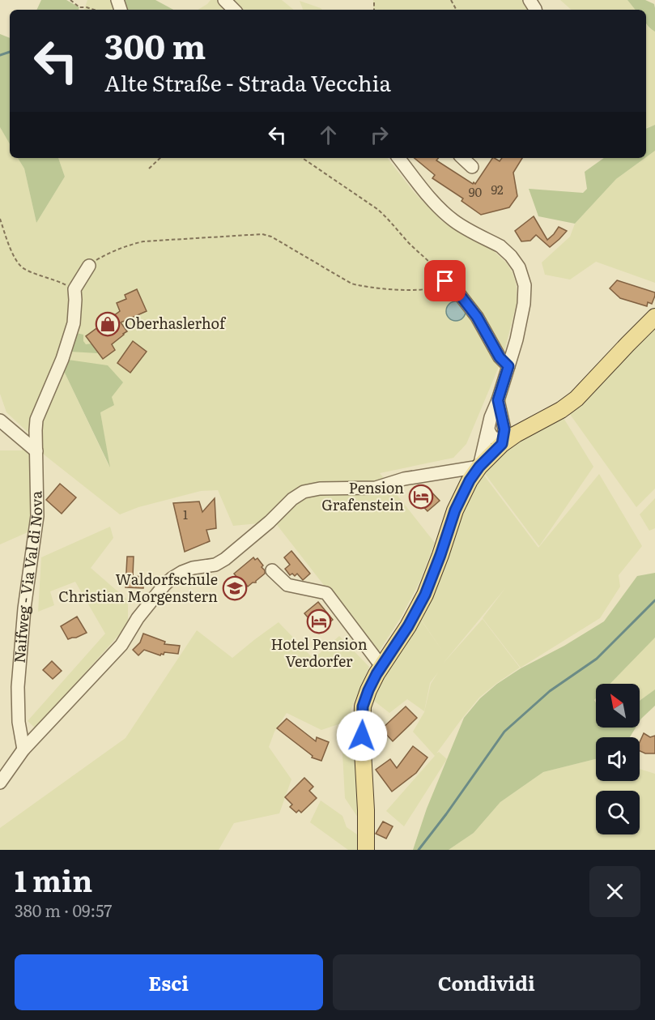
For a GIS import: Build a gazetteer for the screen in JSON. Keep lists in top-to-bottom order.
{
  "streets": {
    "street": ["Naifweg - Via Val di Nova"]
  },
  "places": {
    "shop": ["Oberhaslerhof"],
    "hotel": ["Pension Grafenstein", "Hotel Pension Verdorfer"],
    "school or university": ["Waldorfschule Christian Morgenstern"]
  },
  "house_numbers": ["92", "90", "1"],
  "north": "top left",
  "page": {
    "turn": ["300 m", "Alte Straße - Strada Vecchia"],
    "heading": ["1 min", "380 m · 09:57"],
    "buttons": ["Esci", "Condividi"]
  }
}
